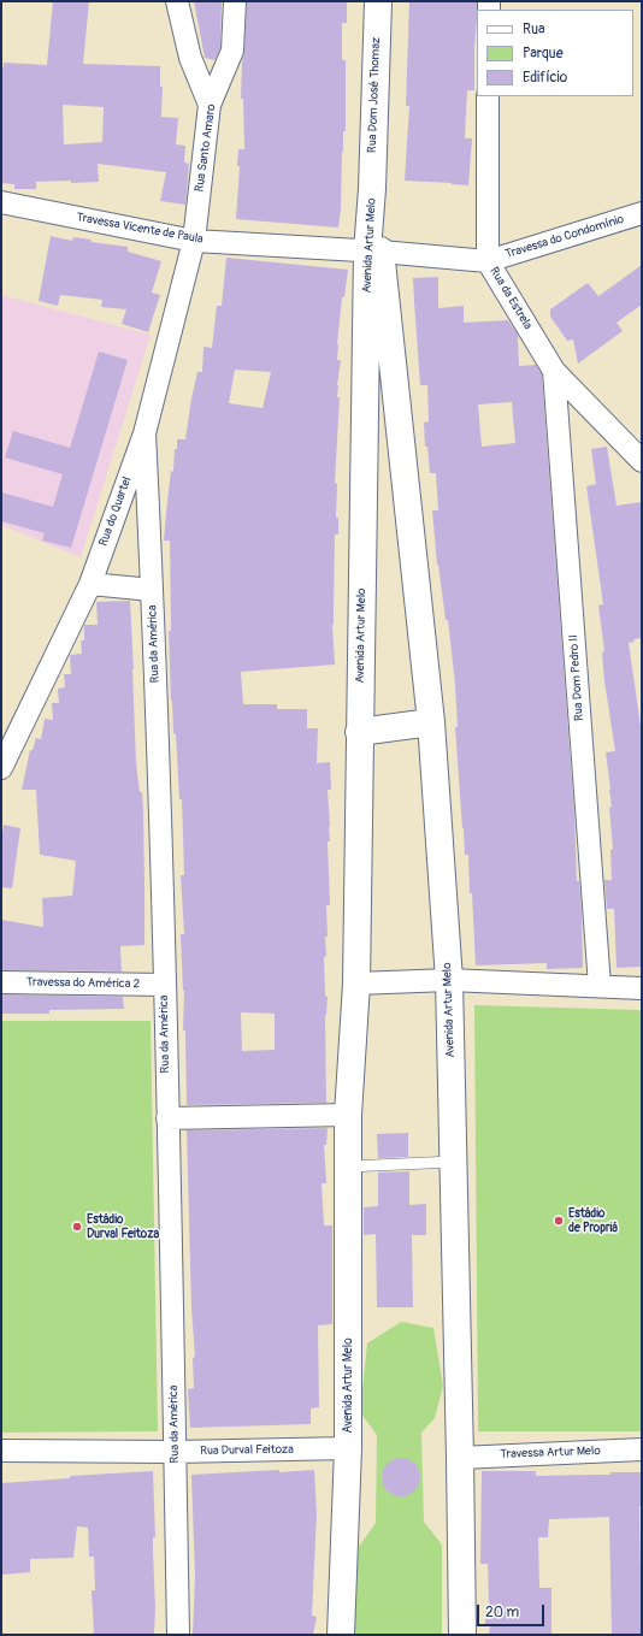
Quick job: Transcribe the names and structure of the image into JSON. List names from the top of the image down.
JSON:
{
  "streets": {
    "main road": ["Rua Dom José Thomaz", "Avenida Artur Melo"],
    "street": [
      "Rua Santo Amaro",
      "Travessa Vicente de Paula",
      "Travessa do Condomínio",
      "Rua da Estrela",
      "Rua do Quartel",
      "Rua da América",
      "Rua Dom Pedro II",
      "Travessa do América 2",
      "Rua Durval Feitoza",
      "Travessa Artur Melo"
    ]
  },
  "crossings": [
    ["Rua Dom José Thomaz", "Avenida Artur Melo"],
    ["Rua Santo Amaro", "Travessa Vicente de Paula"],
    ["Rua Santo Amaro", "Rua do Quartel"],
    ["Travessa Vicente de Paula", "Travessa do Condomínio"],
    ["Travessa Vicente de Paula", "Avenida Artur Melo"],
    ["Travessa Vicente de Paula", "Rua da Estrela"],
    ["Travessa Vicente de Paula", "Rua do Quartel"],
    ["Travessa do Condomínio", "Rua da Estrela"],
    ["Avenida Artur Melo", "Rua Durval Feitoza"],
    ["Avenida Artur Melo", "Travessa Artur Melo"],
    ["Rua da Estrela", "Rua Dom Pedro II"],
    ["Rua do Quartel", "Rua da América"],
    ["Rua da América", "Travessa do América 2"],
    ["Rua da América", "Rua Durval Feitoza"]
  ],
  "places": ["Estádio de Propriá", "Estádio Durval Feitoza"],
  "legend": ["Rua", "Parque", "Edifício"],
  "scale_bar": "20 m"
}
